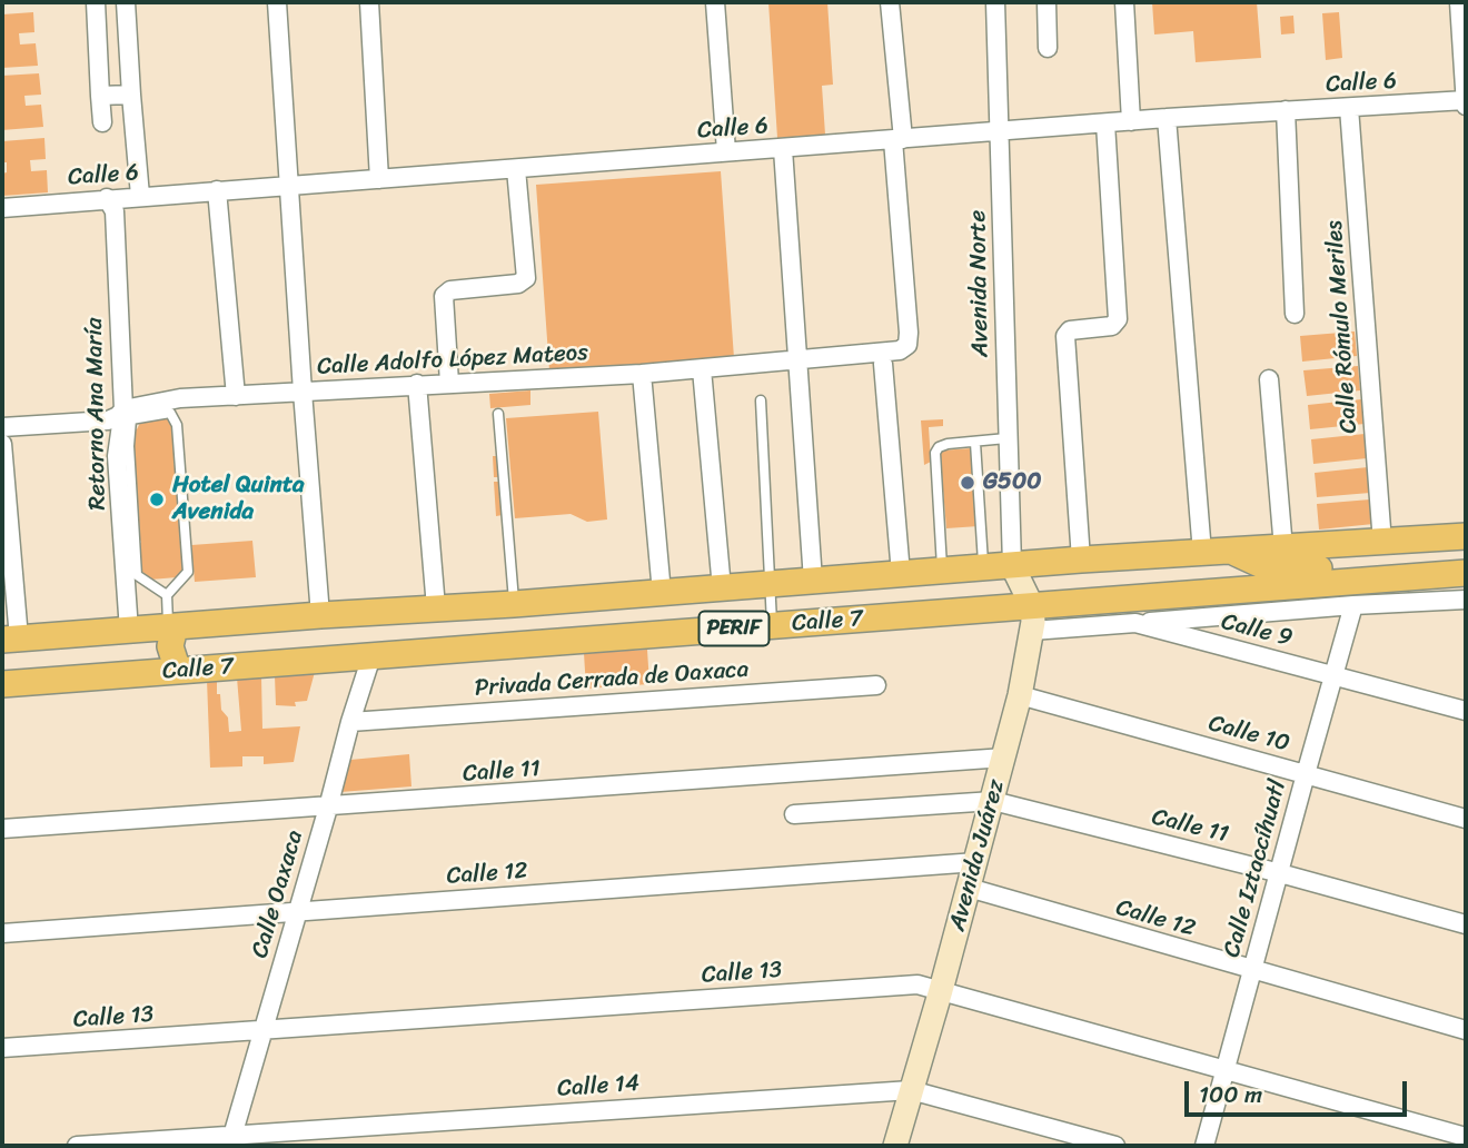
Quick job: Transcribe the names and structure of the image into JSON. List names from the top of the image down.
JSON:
{
  "streets": {
    "main road": ["Calle 7", "PERIF"],
    "street": [
      "Calle 6",
      "Avenida Norte",
      "Calle Rómulo Meriles",
      "Calle Adolfo López Mateos",
      "Retorno Ana María",
      "Calle 9",
      "Privada Cerrada de Oaxaca",
      "Calle 10",
      "Calle 11",
      "Avenida Juárez",
      "Calle Iztaccíhuatl",
      "Calle 12",
      "Calle Oaxaca",
      "Calle 13",
      "Calle 14"
    ]
  },
  "crossings": [
    ["Calle 6", "Avenida Norte"],
    ["Calle 6", "Calle Rómulo Meriles"],
    ["Calle 6", "Calle Adolfo López Mateos"],
    ["Calle 6", "Retorno Ana María"],
    ["Avenida Norte", "Calle 7"],
    ["Calle Adolfo López Mateos", "Retorno Ana María"],
    ["Retorno Ana María", "Calle 7"],
    ["Calle 7", "Calle 9"],
    ["Calle 7", "Avenida Juárez"],
    ["Calle 7", "Calle Oaxaca"],
    ["Calle 9", "Avenida Juárez"],
    ["Calle 9", "Calle Iztaccíhuatl"],
    ["Privada Cerrada de Oaxaca", "Calle Oaxaca"],
    ["Calle 10", "Avenida Juárez"],
    ["Calle 10", "Calle Iztaccíhuatl"],
    ["Calle 11", "Avenida Juárez"],
    ["Calle 11", "Calle Iztaccíhuatl"],
    ["Calle 11", "Calle Oaxaca"],
    ["Avenida Juárez", "Calle 12"],
    ["Avenida Juárez", "Calle 13"],
    ["Avenida Juárez", "Calle 14"],
    ["Calle Iztaccíhuatl", "Calle 12"],
    ["Calle Iztaccíhuatl", "Calle 13"],
    ["Calle 12", "Calle Oaxaca"],
    ["Calle Oaxaca", "Calle 13"],
    ["Calle Oaxaca", "Calle 14"]
  ],
  "places": ["G500", "Hotel Quinta Avenida"],
  "scale_bar": "100 m"
}
